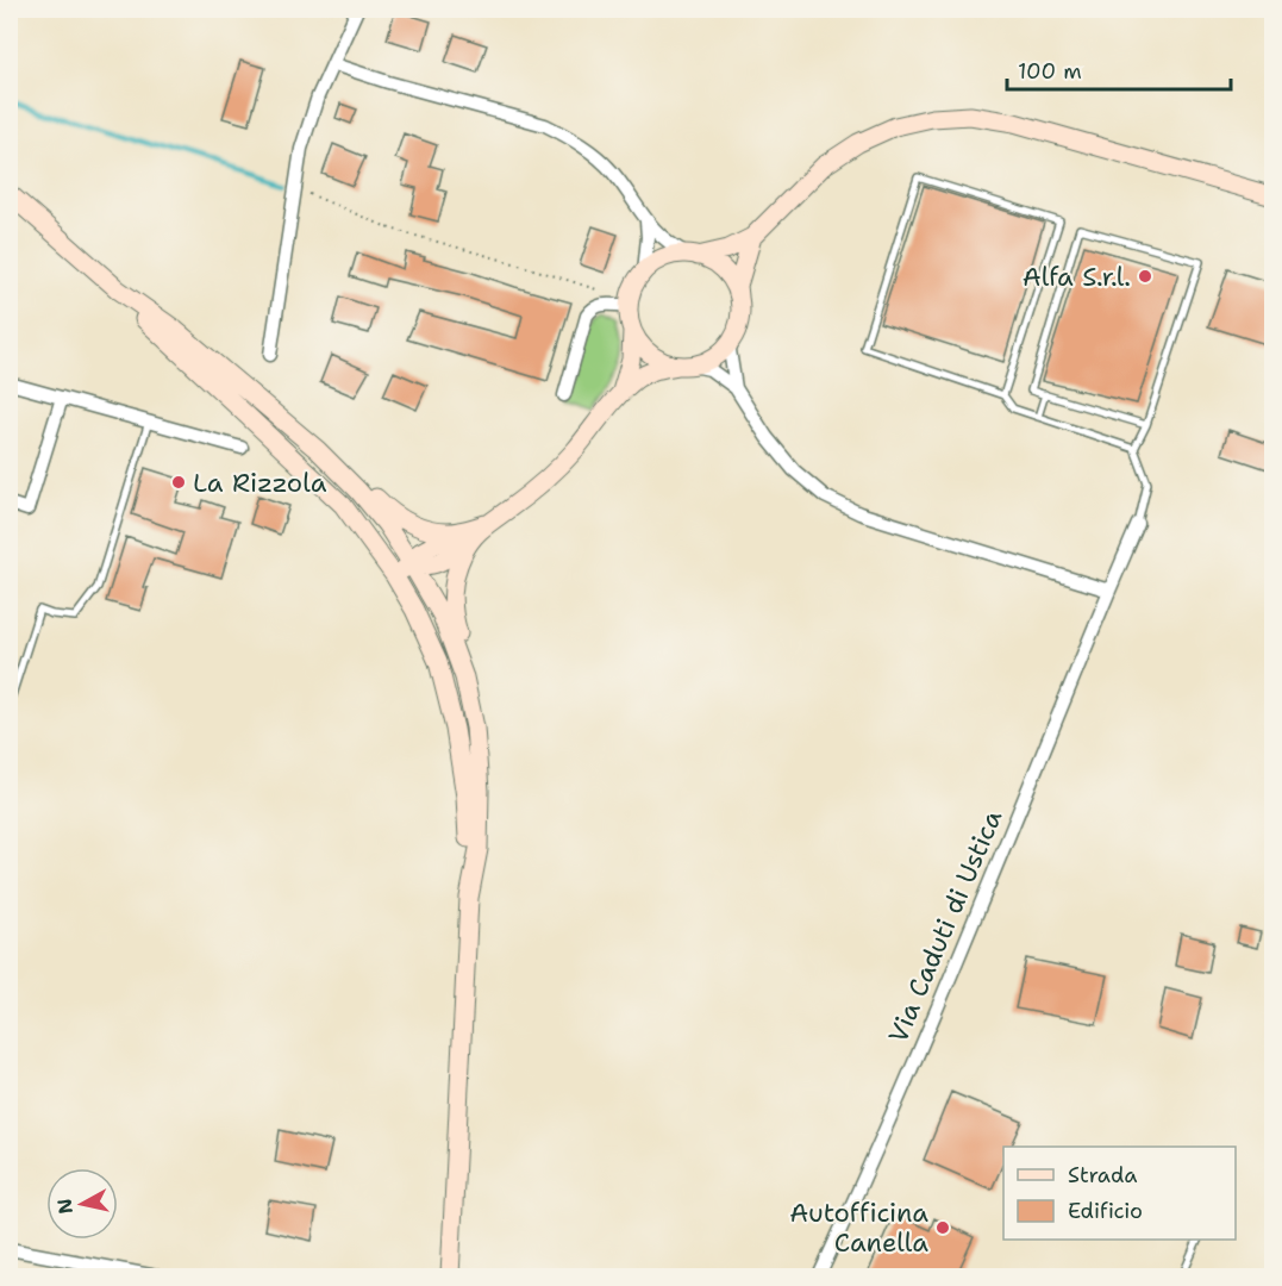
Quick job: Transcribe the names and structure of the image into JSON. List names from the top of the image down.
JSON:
{
  "streets": {
    "street": ["Via Caduti di Ustica"]
  },
  "places": ["Alfa S.r.l.", "La Rizzola", "Autofficina Canella"],
  "legend": ["Strada", "Edificio"],
  "scale_bar": "100 m",
  "north": "left"
}
